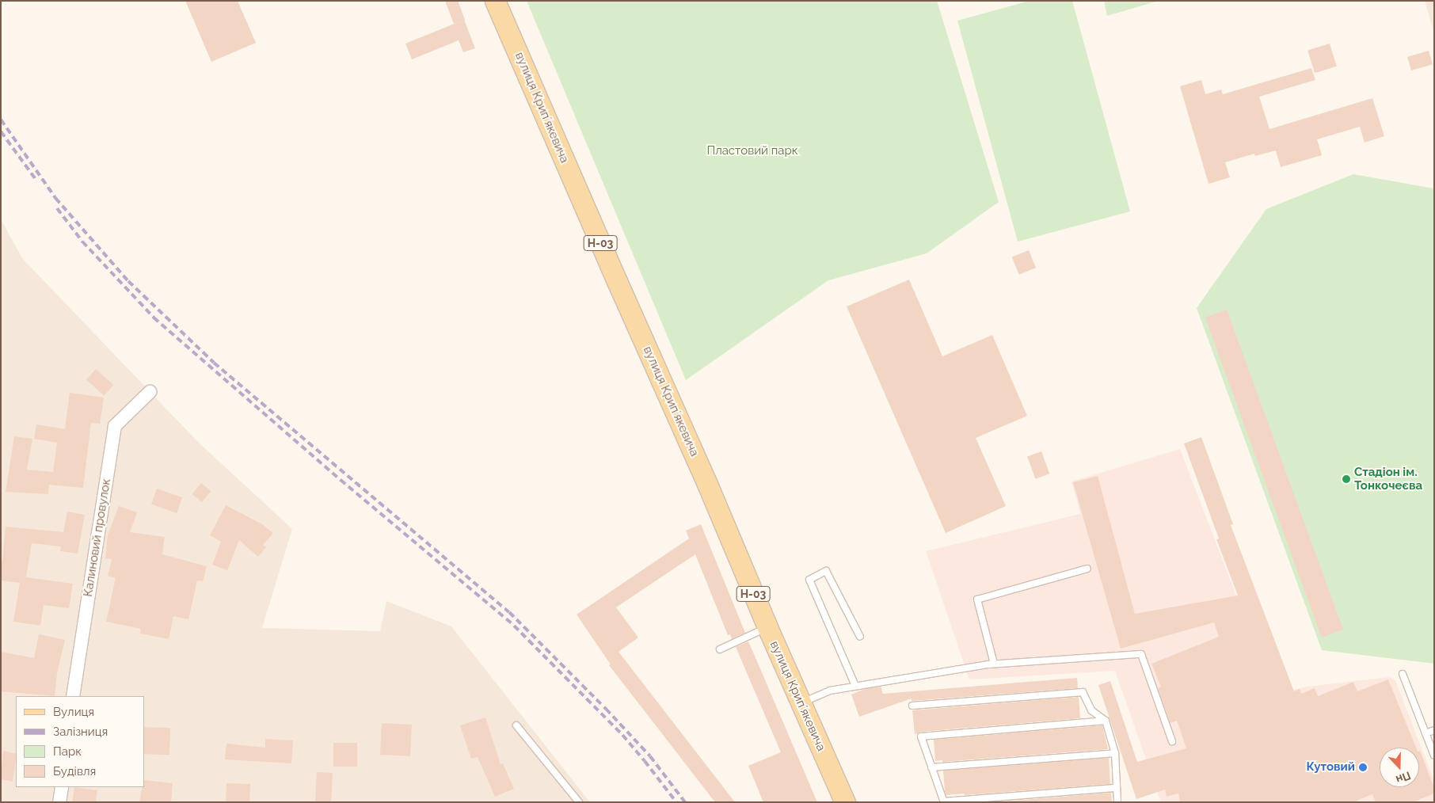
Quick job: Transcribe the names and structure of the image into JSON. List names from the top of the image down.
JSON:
{
  "streets": {
    "main road": ["вулиця Крипʼякевича", "Н-03"],
    "street": ["Калиновий провулок"]
  },
  "parks": ["Пластовий парк"],
  "places": ["Стадіон ім. Тонкочеєва", "Кутовий"],
  "legend": [
    "Вулиця",
    "Залізниця",
    "Парк",
    "Будівля"
  ],
  "north": "bottom"
}
